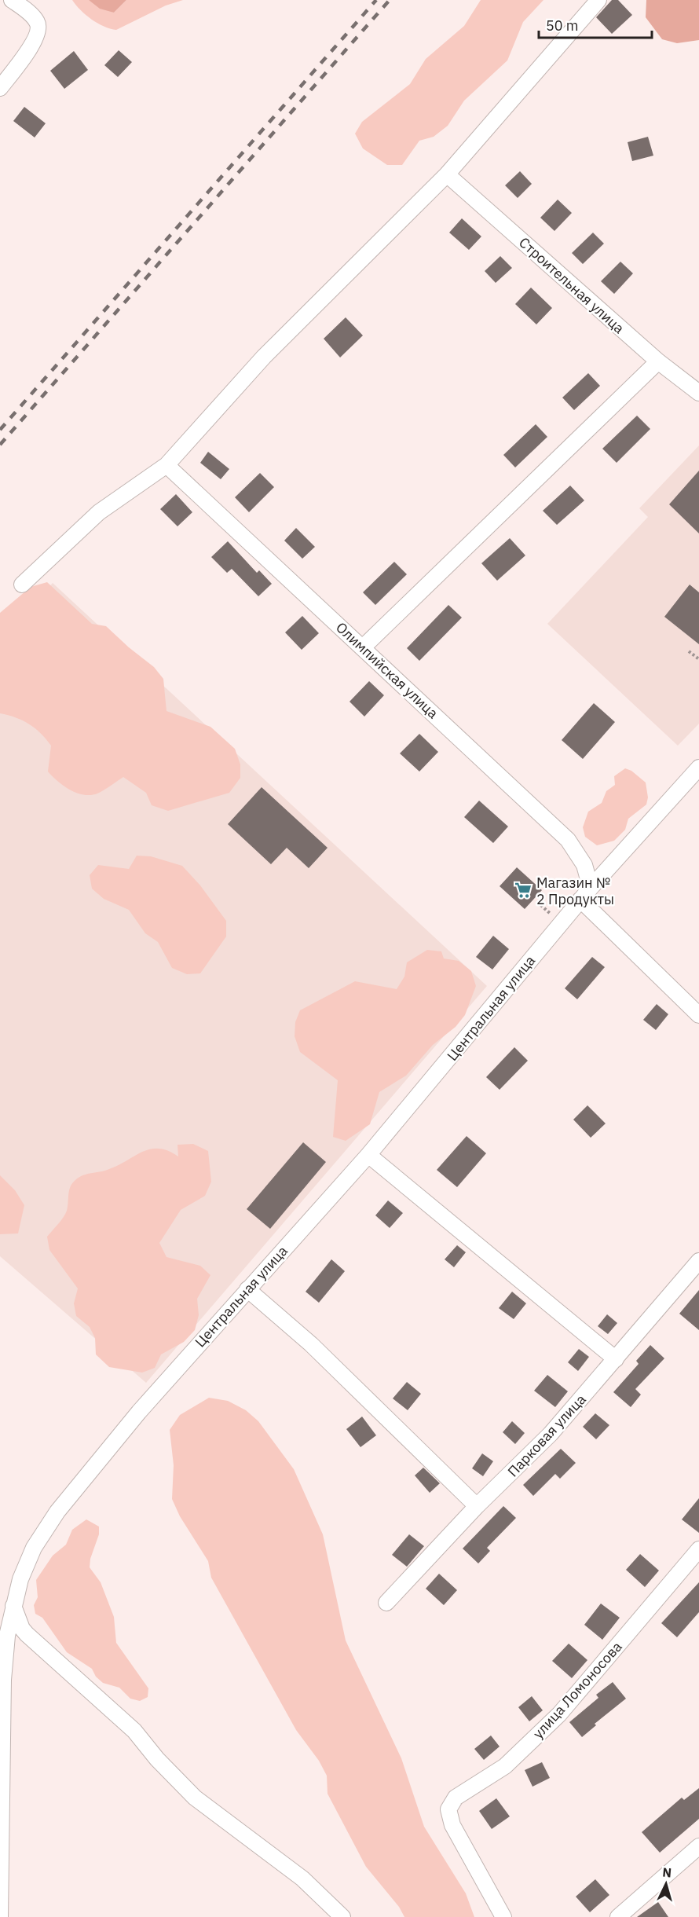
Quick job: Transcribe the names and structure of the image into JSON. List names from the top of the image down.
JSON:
{
  "streets": {
    "street": [
      "Строительная улица",
      "Олимпийская улица",
      "Центральная улица",
      "Парковая улица",
      "улица Ломоносова"
    ]
  },
  "crossings": [
    ["Олимпийская улица", "Центральная улица"]
  ],
  "places": {
    "supermarket": ["Магазин № 2 Продукты"]
  },
  "scale_bar": "50 m",
  "north": "top"
}
